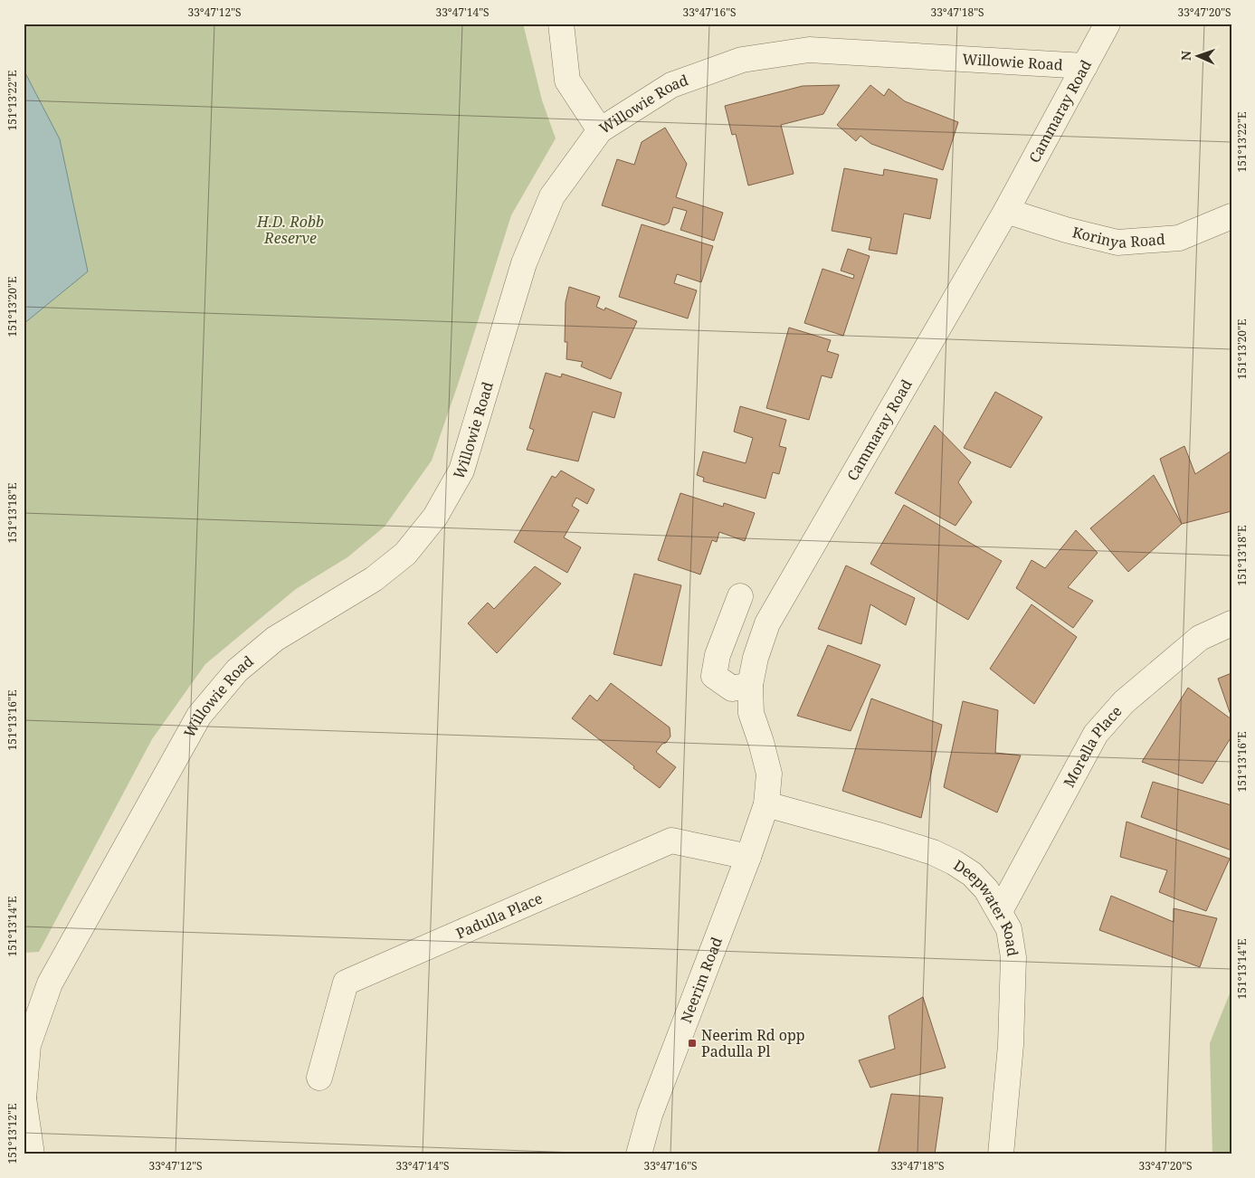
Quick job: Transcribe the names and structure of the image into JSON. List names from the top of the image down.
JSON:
{
  "streets": {
    "street": [
      "Willowie Road",
      "Cammaray Road",
      "Korinya Road",
      "Morella Place",
      "Deepwater Road",
      "Padulla Place",
      "Neerim Road"
    ]
  },
  "crossings": [
    ["Willowie Road", "Cammaray Road"],
    ["Cammaray Road", "Korinya Road"],
    ["Cammaray Road", "Deepwater Road"],
    ["Cammaray Road", "Padulla Place"],
    ["Cammaray Road", "Neerim Road"],
    ["Morella Place", "Deepwater Road"],
    ["Padulla Place", "Neerim Road"]
  ],
  "parks": ["H.D. Robb Reserve"],
  "places": {
    "transit": ["Neerim Rd opp Padulla Pl"]
  },
  "north": "left",
  "coordinates": [
    "33°47'12\"S",
    "33°47'14\"S",
    "33°47'16\"S",
    "33°47'18\"S",
    "33°47'20\"S",
    "151°13'22\"E",
    "151°13'20\"E",
    "151°13'18\"E",
    "151°13'16\"E",
    "151°13'14\"E",
    "151°13'12\"E"
  ]
}
